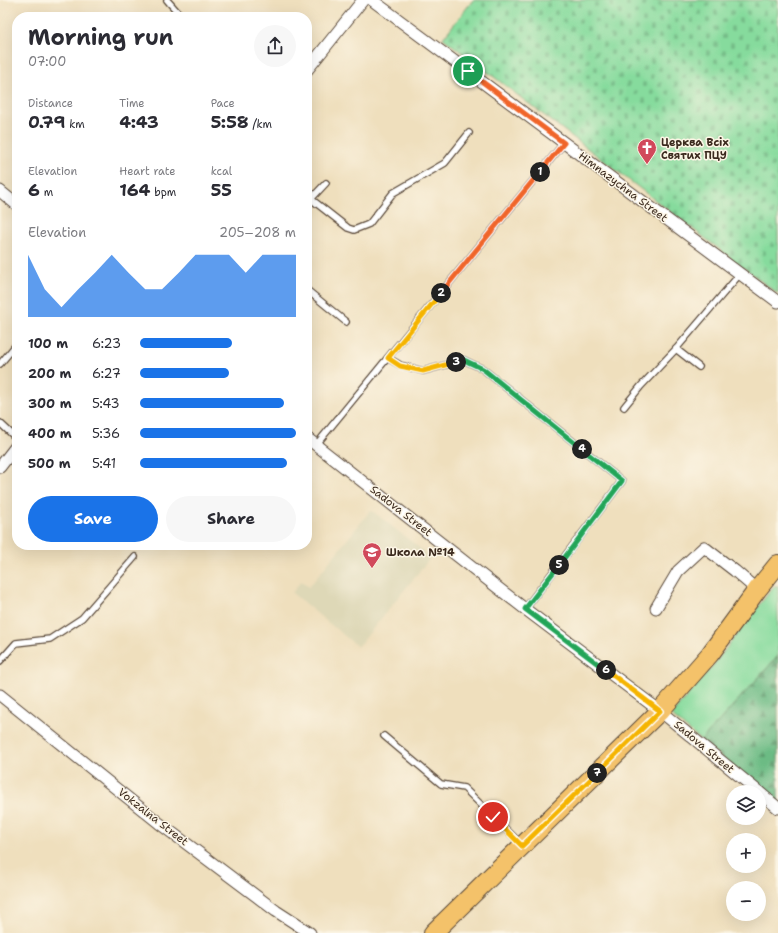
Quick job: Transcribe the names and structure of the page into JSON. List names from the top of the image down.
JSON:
{
  "streets": {
    "street": ["Himnazychna Street", "Sadova Street", "Vokzalna Street"]
  },
  "places": {
    "church": ["Церква Всіх Святих ПЦУ"],
    "school or university": ["Школа №14"]
  },
  "page": {
    "heading": ["Morning run", "07:00"],
    "stats": [
      ["Distance", "0.79 km"],
      ["Time", "4:43"],
      ["Pace", "5:58 /km"],
      ["Elevation", "6 m"],
      ["Heart rate", "164 bpm"],
      ["kcal", "55"]
    ],
    "pins": [
      "1",
      "2",
      "3",
      "4",
      "5",
      "6",
      "7"
    ],
    "chart": ["Elevation", "205–208 m"],
    "list": [
      {
        "name": "100 m",
        "note": "6:23"
      },
      {
        "name": "200 m",
        "note": "6:27"
      },
      {
        "name": "300 m",
        "note": "5:43"
      },
      {
        "name": "400 m",
        "note": "5:36"
      },
      {
        "name": "500 m",
        "note": "5:41"
      }
    ],
    "buttons": ["Save", "Share"],
    "map_buttons": ["+", "−"]
  }
}
